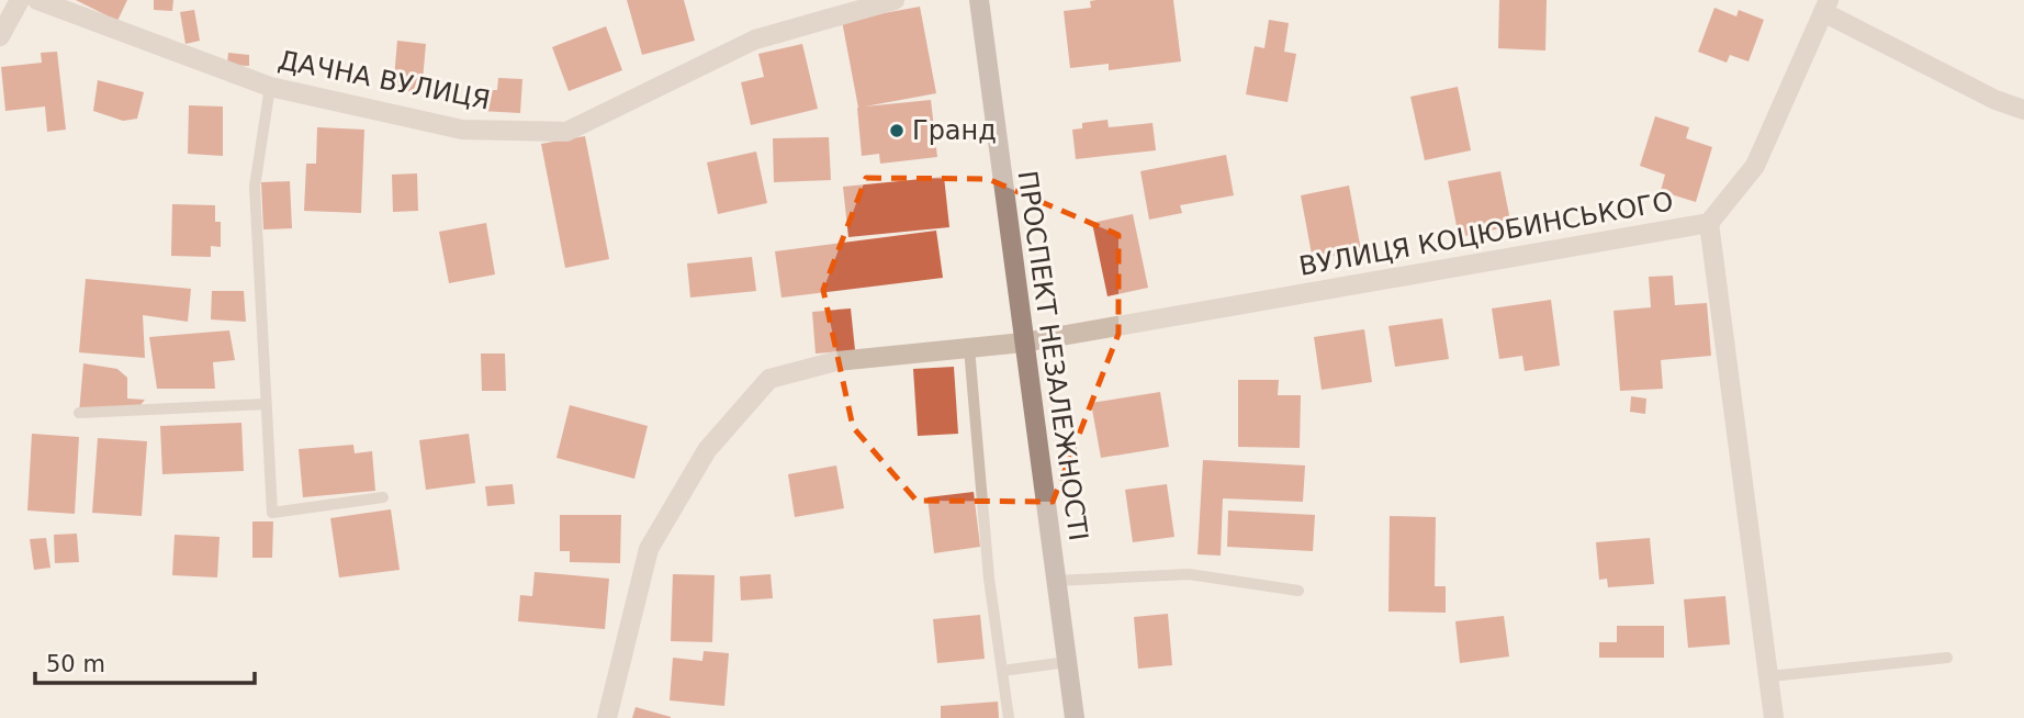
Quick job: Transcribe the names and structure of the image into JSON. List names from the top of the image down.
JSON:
{
  "streets": {
    "main road": ["ПРОСПЕКТ НЕЗАЛЕЖНОСТІ"],
    "street": ["ДАЧНА ВУЛИЦЯ", "ВУЛИЦЯ КОЦЮБИНСЬКОГО"]
  },
  "crossings": [
    ["ВУЛИЦЯ КОЦЮБИНСЬКОГО", "ПРОСПЕКТ НЕЗАЛЕЖНОСТІ"]
  ],
  "places": ["Гранд"],
  "scale_bar": "50 m"
}
